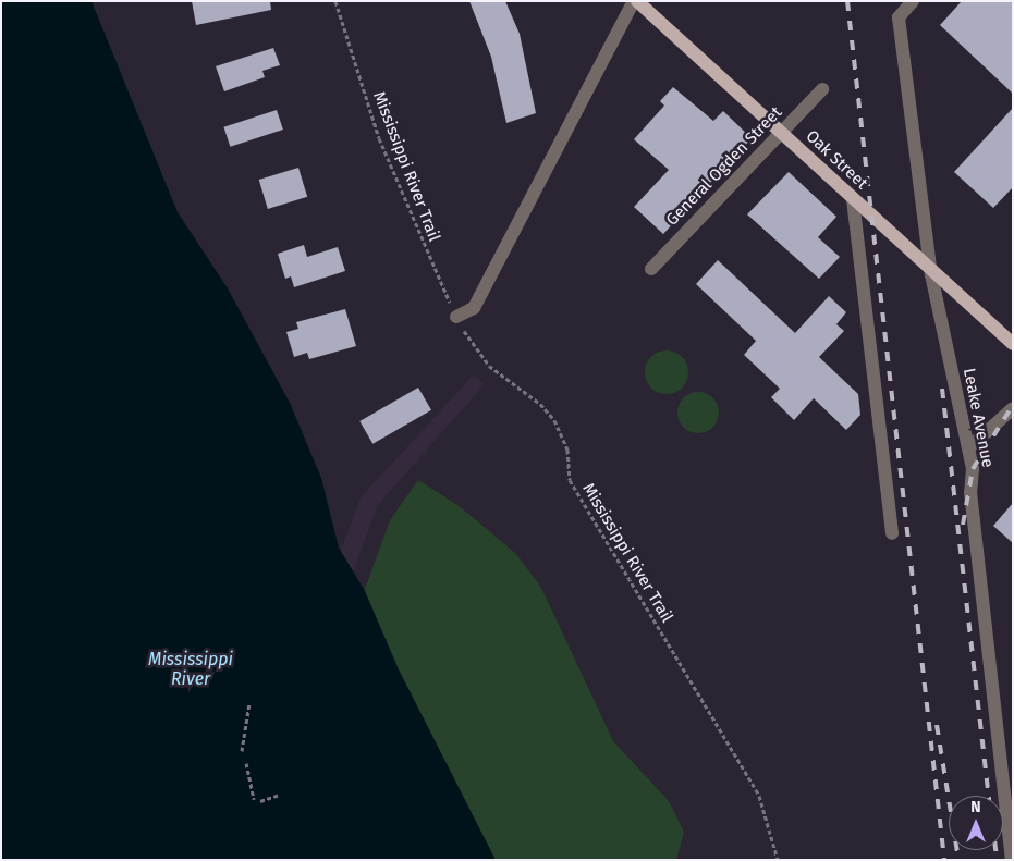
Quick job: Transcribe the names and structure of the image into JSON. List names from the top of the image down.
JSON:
{
  "streets": {
    "main road": ["Oak Street"],
    "street": ["General Ogden Street", "Leake Avenue"],
    "path": ["Mississippi River Trail"]
  },
  "crossings": [
    ["Oak Street", "General Ogden Street"],
    ["Oak Street", "Leake Avenue"]
  ],
  "water": ["Mississippi River"],
  "north": "top"
}
